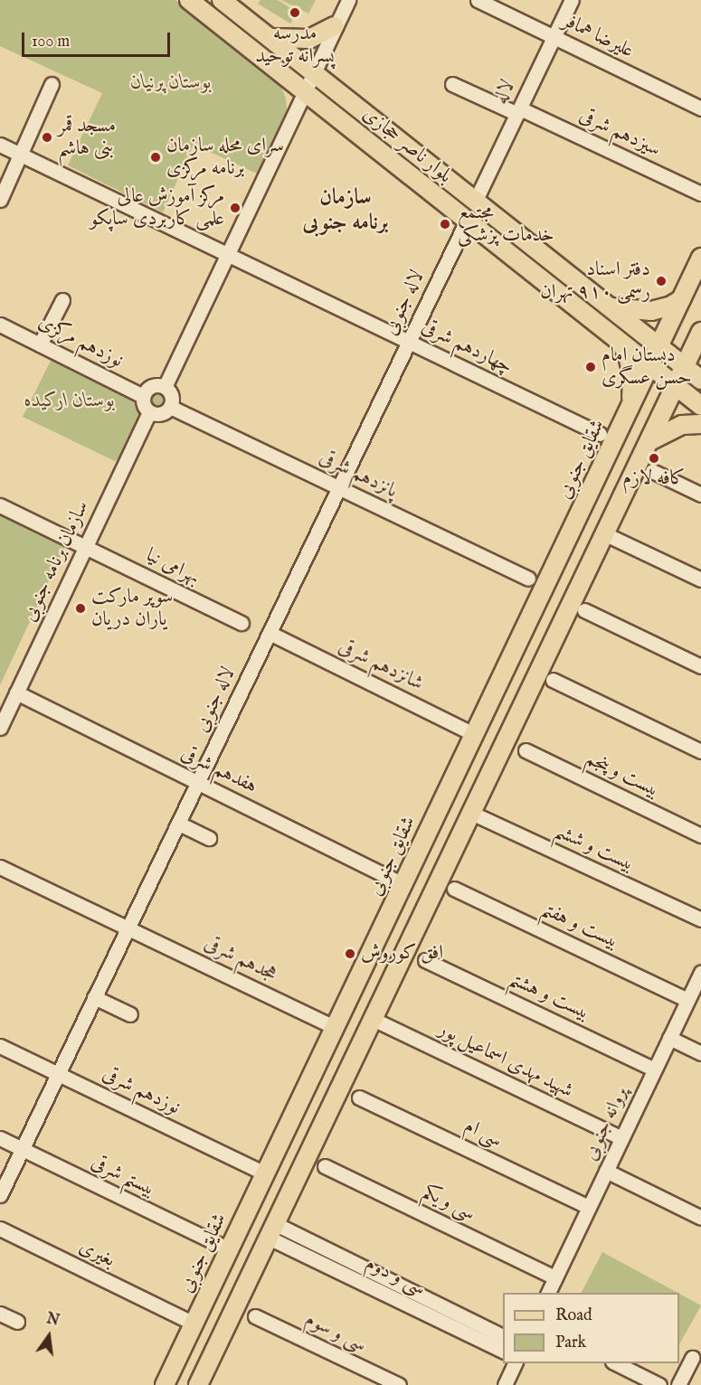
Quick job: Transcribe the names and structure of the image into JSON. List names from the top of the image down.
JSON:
{
  "streets": {
    "main road": ["بلوار ناصر حجازی", "شقایق جنوبی"],
    "street": [
      "علیرضا همافر",
      "لاله",
      "سیزدهم شرقی",
      "لاله جنوبی",
      "نوزدهم مرکزی",
      "چهاردهم شرقی",
      "پانزدهم شرقی",
      "سازمان برنامه جنوبی",
      "بهرامی نیا",
      "شانزدهم شرقی",
      "هفدهم شرقی",
      "بیست و پنجم",
      "بیست و ششم",
      "بیست و هفتم",
      "هجدهم شرقی",
      "بیست و هشتم",
      "شهید مهدی اسماعیل پور",
      "نوزدهم شرقی",
      "پروانه جنوبی",
      "سی ام",
      "بیستم شرقی",
      "سی و یکم",
      "بغیری",
      "سی و دوم",
      "سی و سوم"
    ]
  },
  "crossings": [
    ["علیرضا همافر", "لاله"],
    ["لاله", "سیزدهم شرقی"],
    ["لاله", "بلوار ناصر حجازی"],
    ["بلوار ناصر حجازی", "لاله جنوبی"],
    ["بلوار ناصر حجازی", "شقایق جنوبی"],
    ["لاله جنوبی", "چهاردهم شرقی"],
    ["لاله جنوبی", "پانزدهم شرقی"],
    ["لاله جنوبی", "شانزدهم شرقی"],
    ["لاله جنوبی", "هفدهم شرقی"],
    ["لاله جنوبی", "هجدهم شرقی"],
    ["لاله جنوبی", "نوزدهم شرقی"],
    ["لاله جنوبی", "بیستم شرقی"],
    ["نوزدهم مرکزی", "پانزدهم شرقی"],
    ["نوزدهم مرکزی", "سازمان برنامه جنوبی"],
    ["شقایق جنوبی", "شانزدهم شرقی"],
    ["شقایق جنوبی", "هفدهم شرقی"],
    ["شقایق جنوبی", "هجدهم شرقی"],
    ["شقایق جنوبی", "نوزدهم شرقی"],
    ["شقایق جنوبی", "بیستم شرقی"],
    ["شقایق جنوبی", "بغیری"],
    ["پانزدهم شرقی", "سازمان برنامه جنوبی"],
    ["سازمان برنامه جنوبی", "بهرامی نیا"],
    ["سازمان برنامه جنوبی", "هفدهم شرقی"],
    ["بیست و هفتم", "پروانه جنوبی"],
    ["بیست و هشتم", "پروانه جنوبی"],
    ["شهید مهدی اسماعیل پور", "پروانه جنوبی"],
    ["پروانه جنوبی", "سی ام"],
    ["پروانه جنوبی", "سی و یکم"]
  ],
  "districts": ["سازمان برنامه جنوبی"],
  "parks": ["بوستان پرنیان", "بوستان ارکیده"],
  "places": [
    "مدرسه پسرانه توحید",
    "مسجد قمر بنی هاشم",
    "سرای محله سازمان برنامه مرکزی",
    "مرکز آموزش عالی علمی کاربردی ساپکو",
    "مجتمع خدمات پزشکی",
    "دفتر اسناد رسمی ۹۱۰ تهران",
    "دبستان امام حسن عسگری",
    "کافه لازم",
    "سوپر مارکت یاران دریان",
    "افق کوروش"
  ],
  "legend": ["Road", "Park"],
  "scale_bar": "100 m",
  "north": "top"
}
